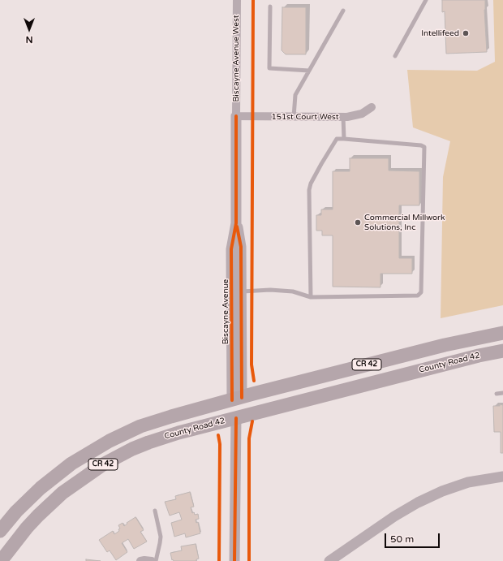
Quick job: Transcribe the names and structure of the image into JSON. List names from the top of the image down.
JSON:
{
  "streets": {
    "highway": ["County Road 42", "CR 42"],
    "street": ["Biscayne Avenue West", "151st Court West", "Biscayne Avenue"]
  },
  "crossings": [
    ["Biscayne Avenue West", "151st Court West"],
    ["Biscayne Avenue West", "Biscayne Avenue"],
    ["151st Court West", "Biscayne Avenue"],
    ["Biscayne Avenue", "CR 42"]
  ],
  "places": ["Intellifeed", "Commercial Millwork Solutions, Inc"],
  "scale_bar": "50 m",
  "north": "bottom"
}
